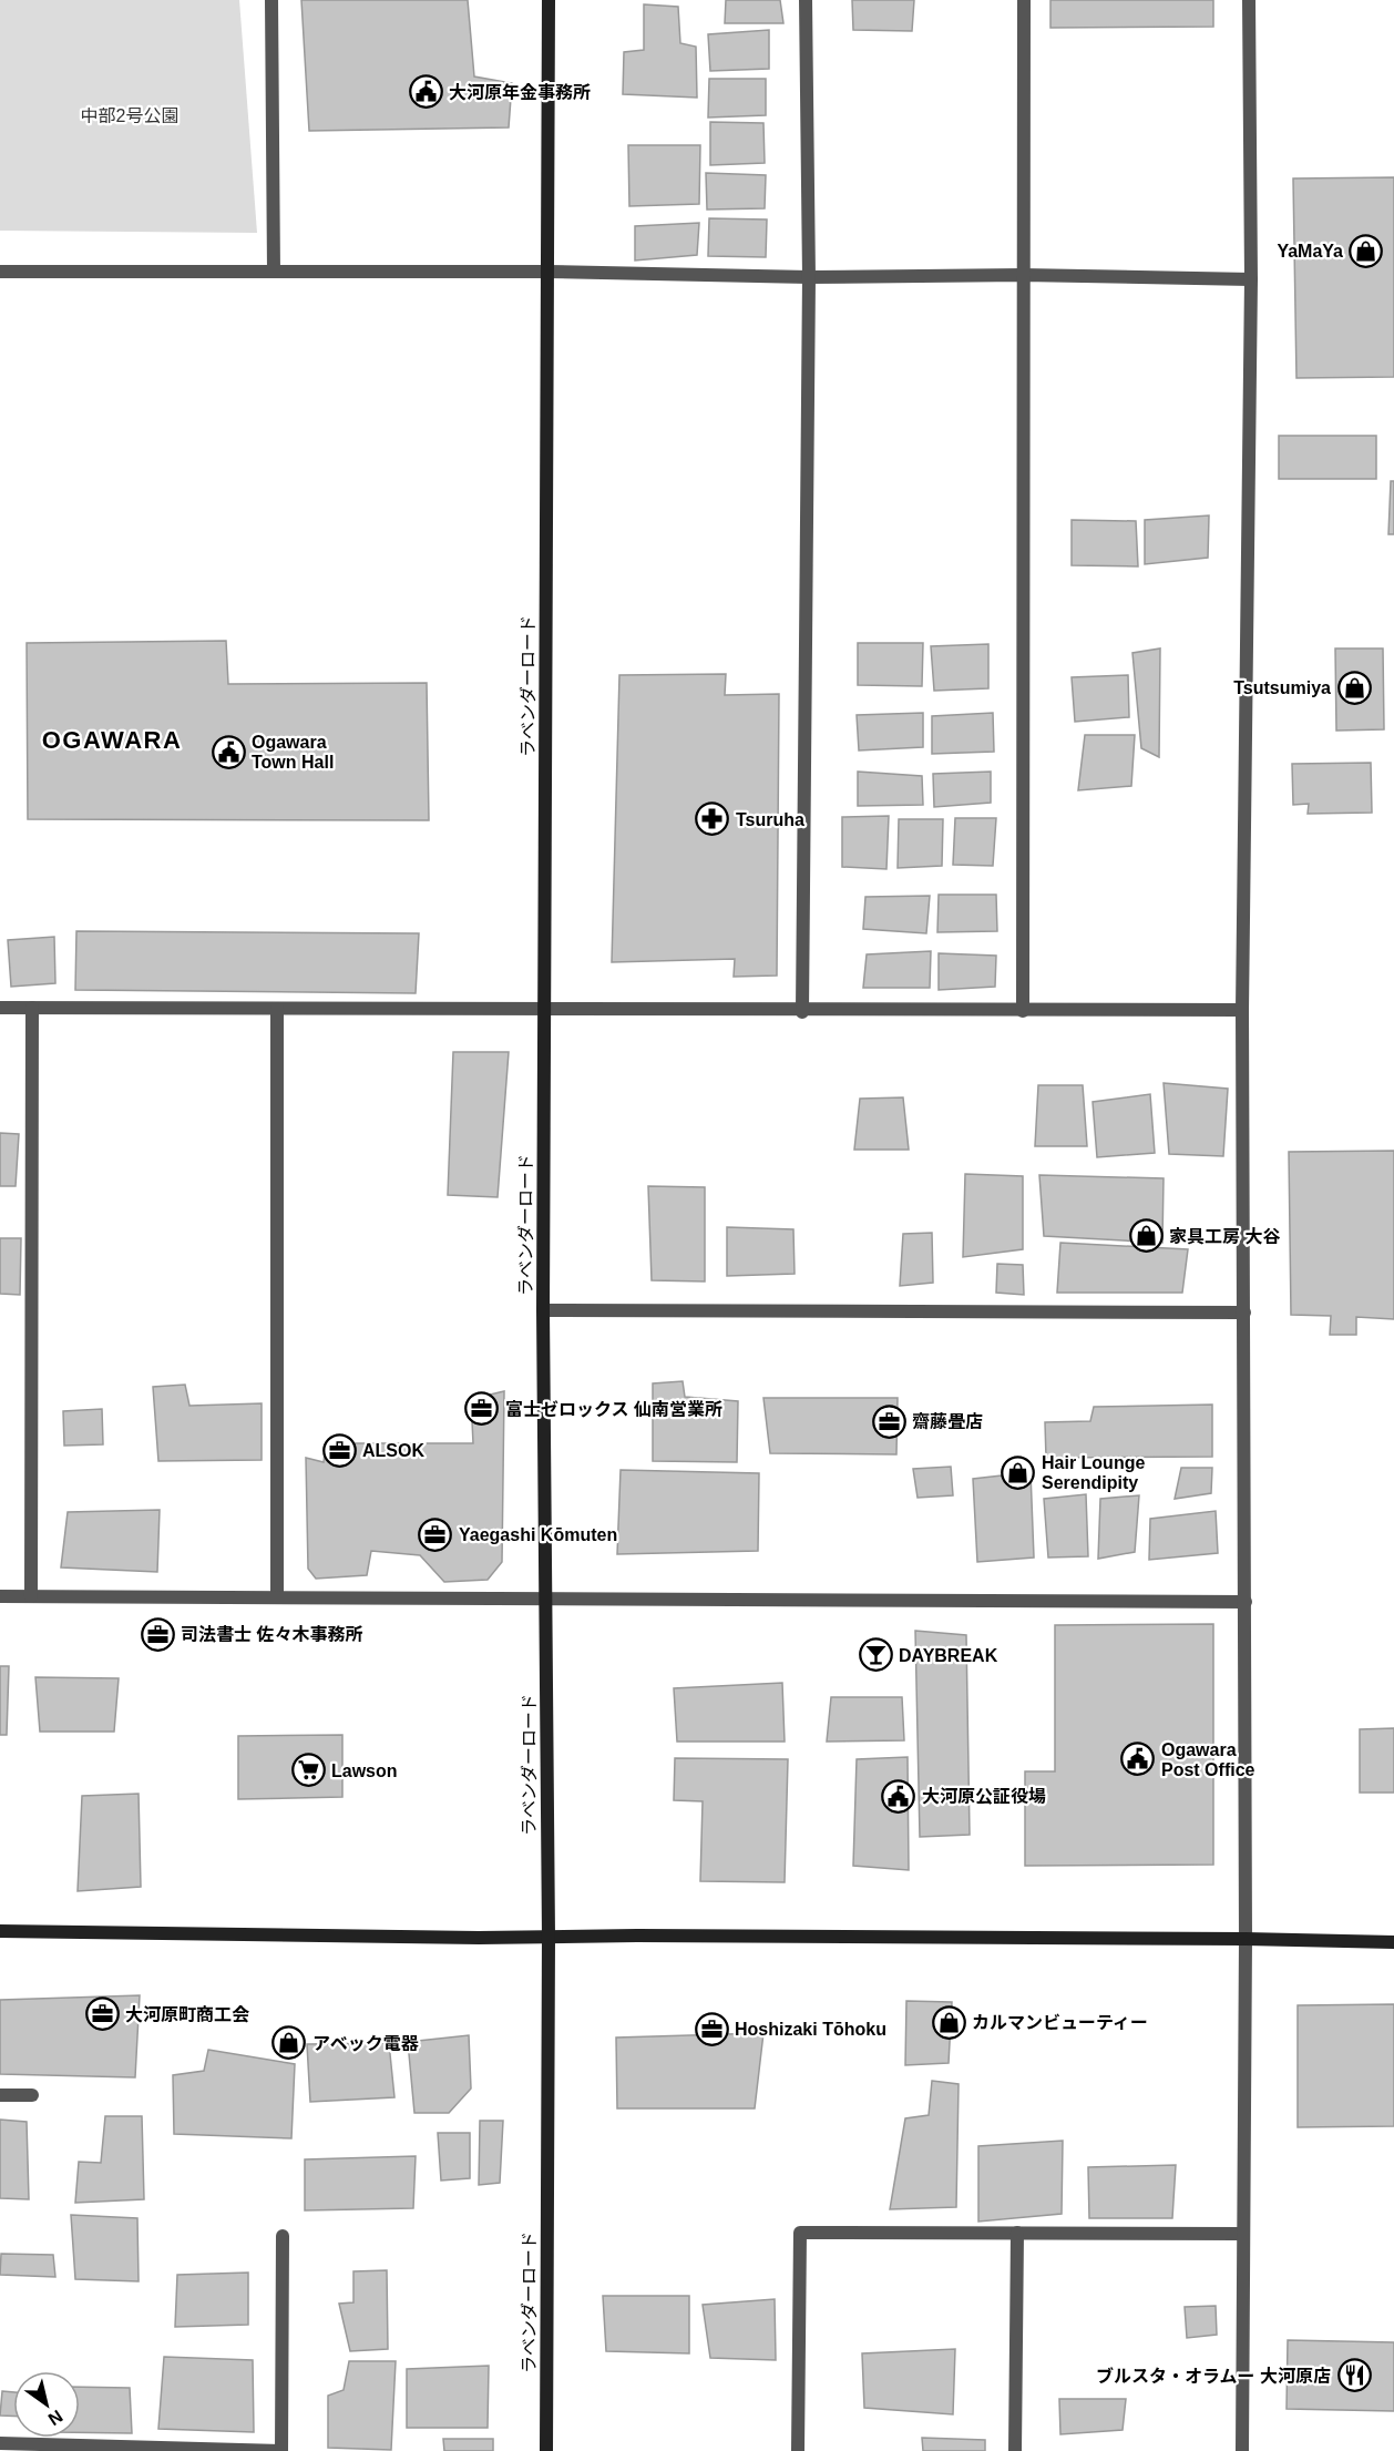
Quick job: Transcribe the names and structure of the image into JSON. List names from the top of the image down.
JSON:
{
  "streets": {
    "street": ["ラベンダーロード"]
  },
  "districts": ["OGAWARA"],
  "parks": ["中部2号公園"],
  "places": {
    "public building": [
      "大河原年金事務所",
      "Ogawara Town Hall",
      "Ogawara Post Office",
      "大河原公証役場"
    ],
    "shop": [
      "YaMaYa",
      "Tsutsumiya",
      "家具工房 大谷",
      "Hair Lounge Serendipity",
      "カルマンビューティー",
      "アベック電器"
    ],
    "pharmacy": ["Tsuruha"],
    "office": [
      "富士ゼロックス 仙南営業所",
      "齋藤畳店",
      "ALSOK",
      "Yaegashi Kōmuten",
      "司法書士 佐々木事務所",
      "大河原町商工会",
      "Hoshizaki Tōhoku"
    ],
    "bar": ["DAYBREAK"],
    "supermarket": ["Lawson"],
    "restaurant": ["ブルスタ・オラムー 大河原店"]
  },
  "north": "bottom right"
}
